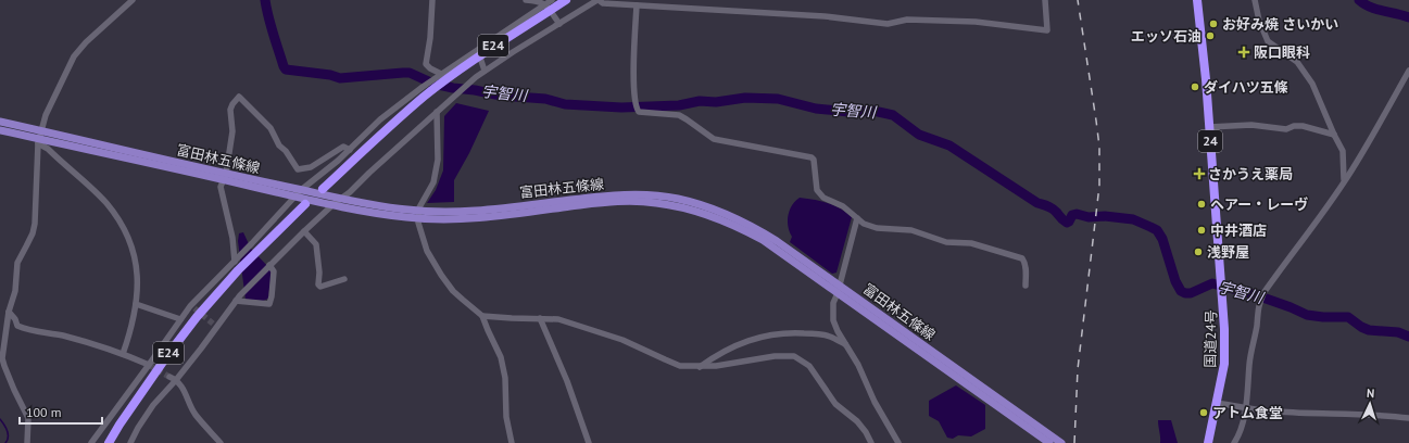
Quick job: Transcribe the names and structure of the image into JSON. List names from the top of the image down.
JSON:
{
  "streets": {
    "highway": ["E24", "24", "国道24号"],
    "main road": ["富田林五條線"]
  },
  "water": ["宇智川"],
  "places": {
    "other": [
      "お好み焼 さいかい",
      "エッソ石油",
      "ダイハツ五條",
      "ヘアー・レーヴ",
      "中井酒店",
      "浅野屋",
      "アトム食堂"
    ],
    "health": ["阪口眼科", "さかうえ薬局"]
  },
  "scale_bar": "100 m",
  "north": "top"
}
